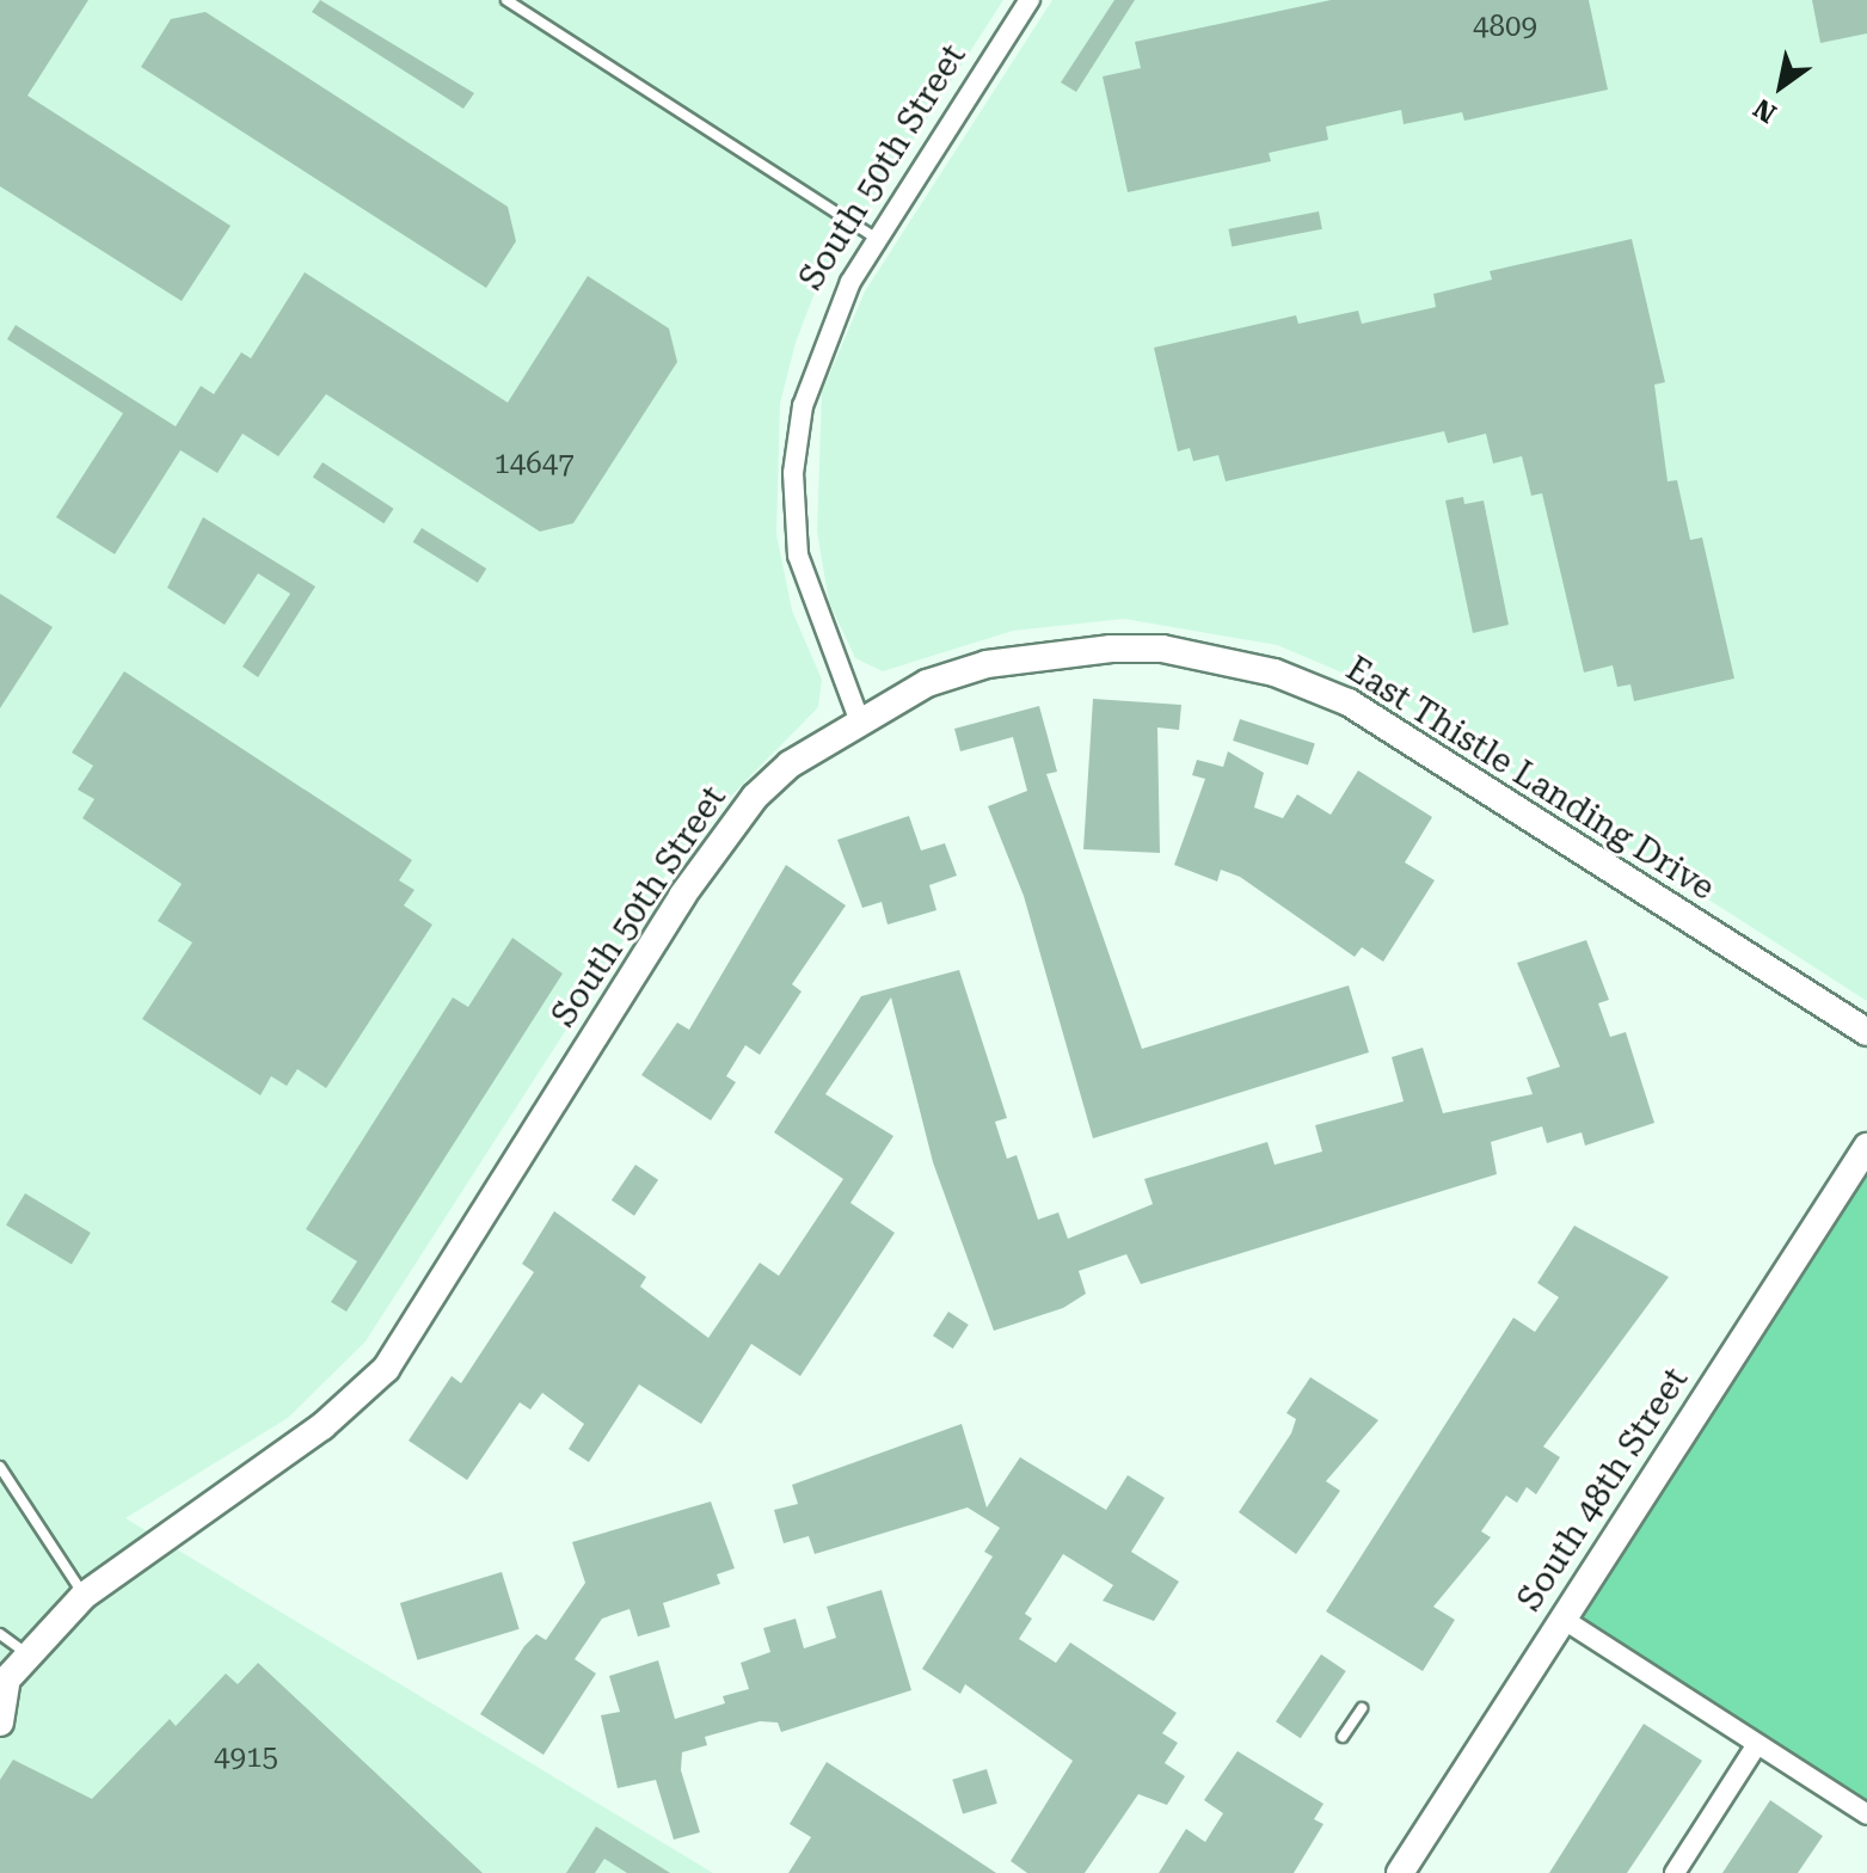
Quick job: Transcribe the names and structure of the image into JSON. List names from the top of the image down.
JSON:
{
  "streets": {
    "street": ["South 50th Street", "East Thistle Landing Drive", "South 48th Street"]
  },
  "crossings": [
    ["South 50th Street", "East Thistle Landing Drive"]
  ],
  "house_numbers": ["4809", "14647", "4915"],
  "north": "bottom left"
}
